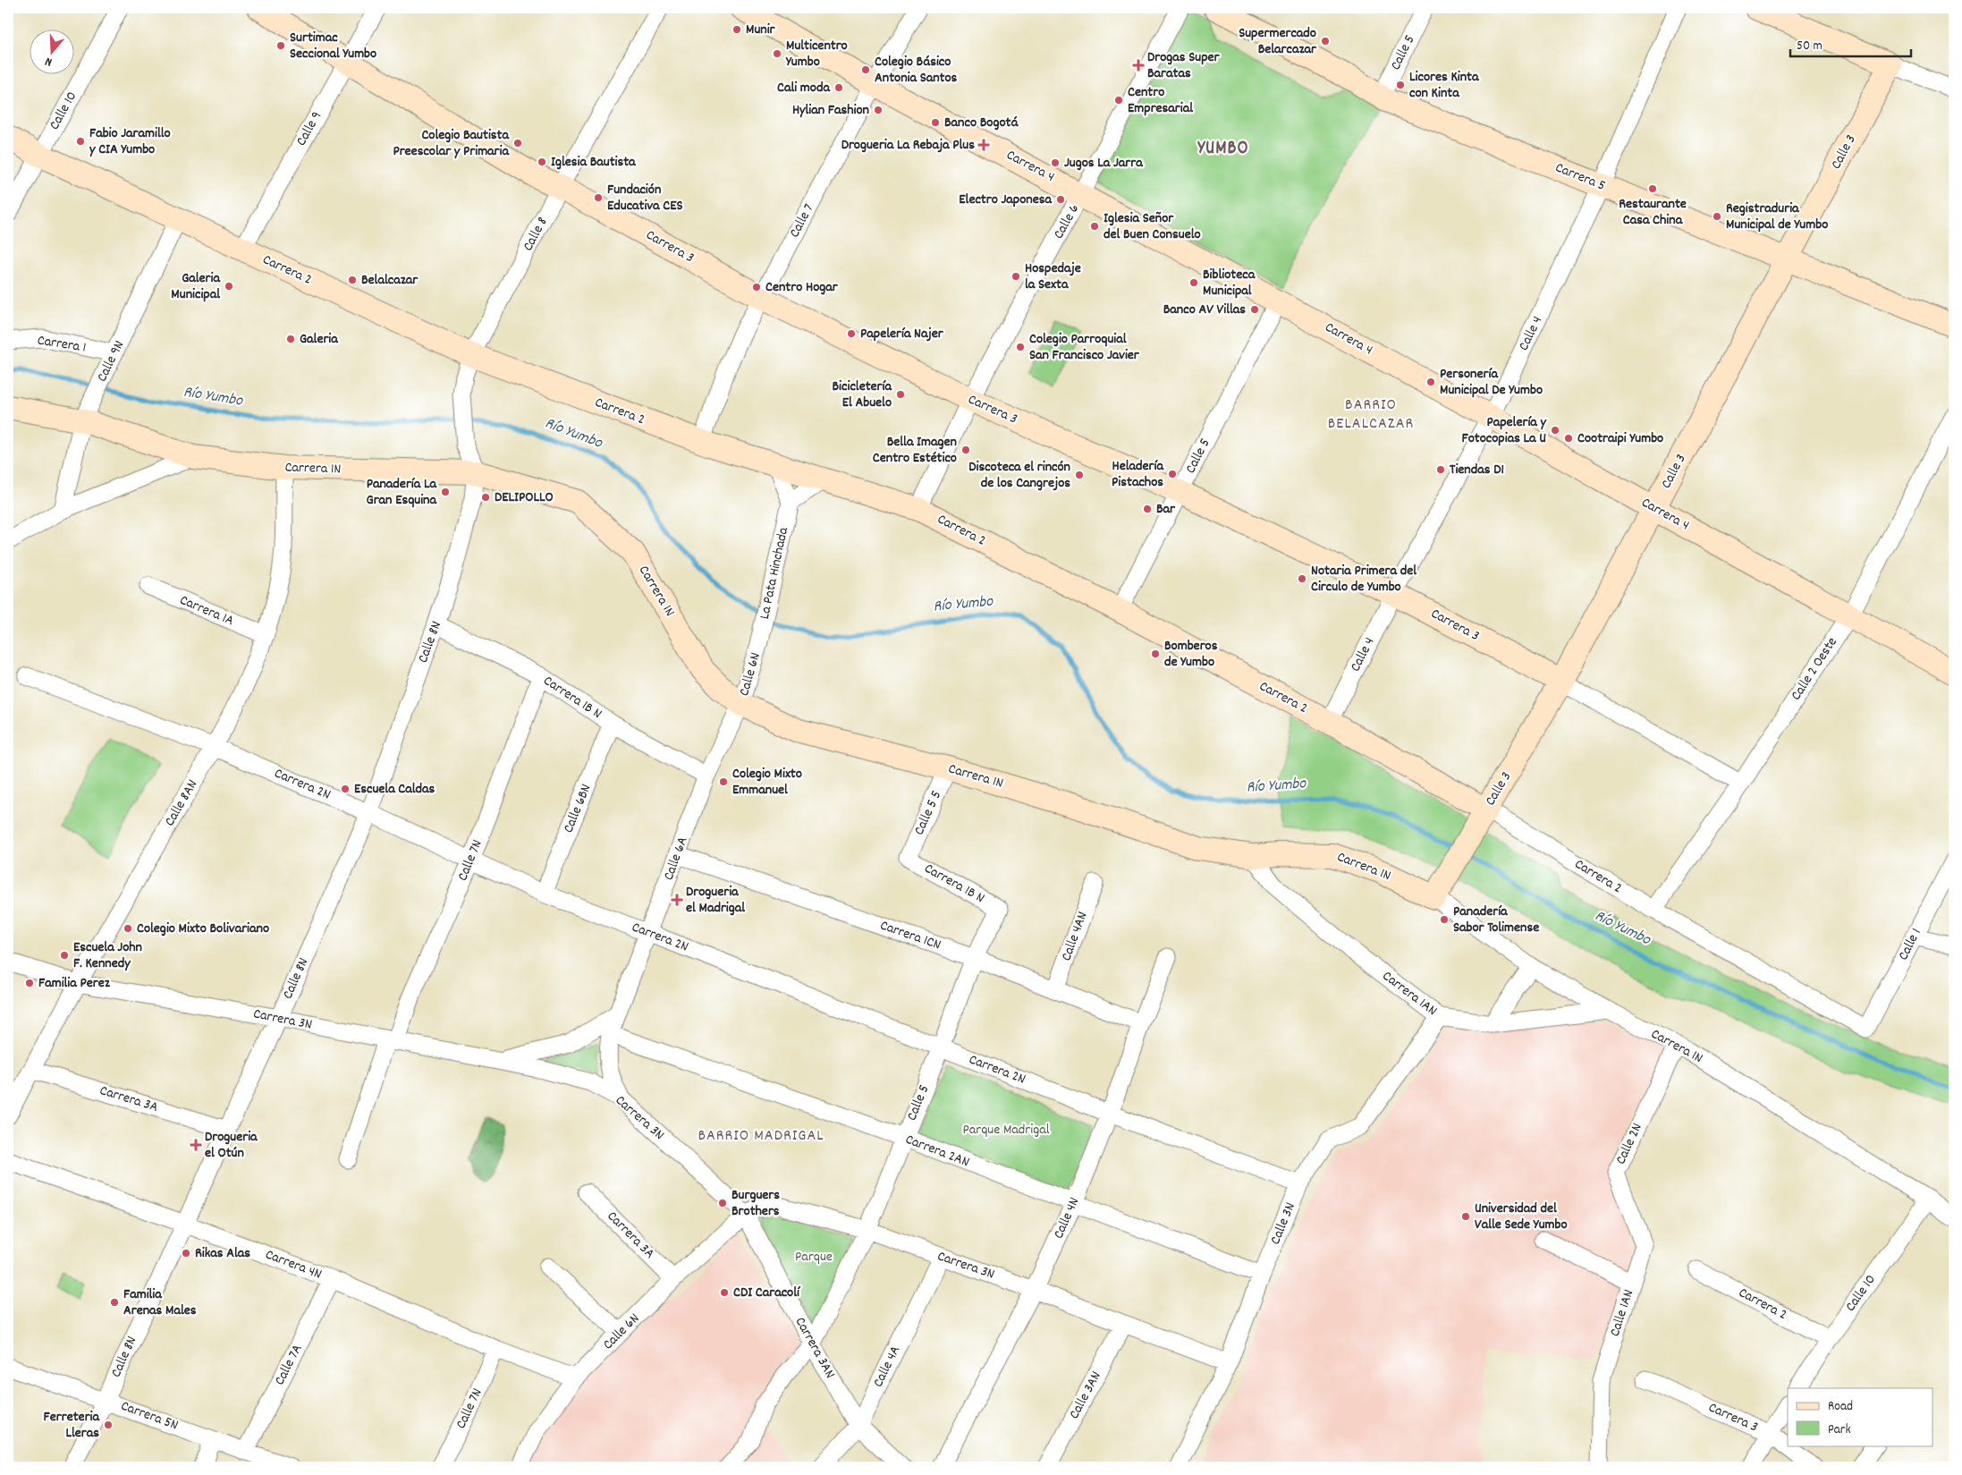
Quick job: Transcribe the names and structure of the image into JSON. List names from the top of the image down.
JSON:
{
  "streets": {
    "street": [
      "Calle 5",
      "Calle 10",
      "Calle 9",
      "Calle 3",
      "Carrera 4",
      "Carrera 5",
      "Calle 7",
      "Calle 6",
      "Calle 8",
      "Carrera 3",
      "Carrera 2",
      "Calle 4",
      "Carrera 1",
      "Calle 9N",
      "Carrera 1N",
      "La Pata Hinchada",
      "Carrera 1A",
      "Calle 8N",
      "Calle 2 Oeste",
      "Calle 6N",
      "Carrera 1B N",
      "Carrera 2N",
      "Calle 8AN",
      "Calle 6BN",
      "Calle 5 5",
      "Calle 6A",
      "Calle 7N",
      "Carrera 1CN",
      "Calle 4AN",
      "Calle 1",
      "Carrera 1AN",
      "Carrera 3N",
      "Carrera 3A",
      "Calle 2N",
      "Carrera 2AN",
      "Calle 4N",
      "Calle 3N",
      "Carrera 4N",
      "Calle 1AN",
      "Carrera 3AN",
      "Calle 7A",
      "Calle 4A",
      "Calle 3AN",
      "Carrera 5N"
    ]
  },
  "crossings": [
    ["Calle 5", "Carrera 4"],
    ["Calle 5", "Carrera 5"],
    ["Calle 5", "Carrera 3"],
    ["Calle 5", "Carrera 2"],
    ["Calle 5", "Carrera 1B N"],
    ["Calle 5", "Carrera 2N"],
    ["Calle 5", "Carrera 1CN"],
    ["Calle 5", "Carrera 3N"],
    ["Calle 5", "Carrera 2AN"],
    ["Calle 5", "Carrera 3AN"],
    ["Calle 10", "Carrera 2"],
    ["Calle 10", "Carrera 1N"],
    ["Calle 9", "Carrera 3"],
    ["Calle 9", "Carrera 2"],
    ["Calle 3", "Carrera 4"],
    ["Calle 3", "Carrera 5"],
    ["Calle 3", "Carrera 3"],
    ["Calle 3", "Carrera 2"],
    ["Calle 3", "Carrera 1N"],
    ["Carrera 4", "Calle 7"],
    ["Carrera 4", "Calle 6"],
    ["Carrera 4", "Calle 4"],
    ["Carrera 4", "Calle 2 Oeste"],
    ["Carrera 5", "Calle 4"],
    ["Calle 7", "Carrera 3"],
    ["Calle 7", "Carrera 2"],
    ["Calle 6", "Carrera 3"],
    ["Calle 6", "Carrera 2"],
    ["Calle 8", "Carrera 3"],
    ["Calle 8", "Carrera 2"],
    ["Calle 8", "Carrera 1N"],
    ["Calle 8", "Calle 8N"],
    ["Carrera 3", "Calle 4"],
    ["Carrera 3", "Calle 2 Oeste"],
    ["Carrera 2", "Calle 4"],
    ["Carrera 2", "Calle 9N"],
    ["Carrera 2", "Calle 2 Oeste"],
    ["Carrera 2", "Calle 1"],
    ["Carrera 1", "Calle 9N"],
    ["Calle 9N", "Carrera 1N"],
    ["Carrera 1N", "Calle 8N"],
    ["Carrera 1N", "Calle 6N"],
    ["Carrera 1N", "Calle 8AN"],
    ["Carrera 1N", "Calle 5 5"],
    ["Carrera 1N", "Calle 6A"],
    ["Carrera 1N", "Carrera 1AN"],
    ["Carrera 1N", "Calle 2N"],
    ["La Pata Hinchada", "Calle 6N"],
    ["Carrera 1A", "Calle 8AN"],
    ["Calle 8N", "Carrera 1B N"],
    ["Calle 8N", "Carrera 2N"],
    ["Calle 8N", "Carrera 3N"],
    ["Calle 8N", "Carrera 3A"],
    ["Calle 8N", "Carrera 4N"],
    ["Calle 8N", "Carrera 5N"],
    ["Calle 6N", "Calle 6A"],
    ["Calle 6N", "Carrera 3N"],
    ["Calle 6N", "Carrera 3A"],
    ["Calle 6N", "Carrera 4N"],
    ["Calle 6N", "Carrera 3AN"],
    ["Carrera 1B N", "Calle 6BN"],
    ["Carrera 1B N", "Calle 5 5"],
    ["Carrera 1B N", "Calle 6A"],
    ["Carrera 1B N", "Calle 7N"],
    ["Carrera 2N", "Calle 8AN"],
    ["Carrera 2N", "Calle 6BN"],
    ["Carrera 2N", "Calle 6A"],
    ["Carrera 2N", "Calle 7N"],
    ["Carrera 2N", "Calle 4N"],
    ["Carrera 2N", "Calle 3N"],
    ["Calle 8AN", "Carrera 3N"],
    ["Calle 8AN", "Carrera 3A"],
    ["Calle 6A", "Carrera 1CN"],
    ["Calle 6A", "Carrera 3N"],
    ["Calle 6A", "Carrera 2AN"],
    ["Calle 7N", "Carrera 3N"],
    ["Calle 7N", "Carrera 4N"],
    ["Carrera 1CN", "Calle 4AN"],
    ["Carrera 1CN", "Calle 4N"],
    ["Carrera 1AN", "Calle 3N"],
    ["Carrera 3N", "Calle 4N"],
    ["Carrera 3N", "Calle 3N"],
    ["Carrera 3N", "Carrera 3AN"],
    ["Carrera 3N", "Calle 4A"],
    ["Carrera 3N", "Calle 3AN"],
    ["Calle 2N", "Calle 1AN"],
    ["Carrera 2AN", "Calle 4N"],
    ["Carrera 2AN", "Calle 3N"],
    ["Carrera 4N", "Calle 7A"],
    ["Carrera 3AN", "Calle 4A"],
    ["Calle 7A", "Carrera 5N"]
  ],
  "districts": ["YUMBO", "BARRIO BELALCAZAR", "BARRIO MADRIGAL"],
  "water": ["Río Yumbo"],
  "parks": ["Parque Madrigal", "Parque"],
  "places": {
    "other": [
      "Munir",
      "Supermercado Belarcazar",
      "Surtimac Seccional Yumbo",
      "Multicentro Yumbo",
      "Colegio Básico Antonia Santos",
      "Licores Kinta con Kinta",
      "Cali moda",
      "Centro Empresarial",
      "Hylian Fashion",
      "Banco Bogotá",
      "Fabio Jaramillo y CIA Yumbo",
      "Colegio Bautista Preescolar y Primaria",
      "Iglesia Bautista",
      "Jugos La Jarra",
      "Restaurante Casa China",
      "Fundación Educativa CES",
      "Electro Japonesa",
      "Registraduria Municipal de Yumbo",
      "Iglesia Señor del Buen Consuelo",
      "Hospedaje la Sexta",
      "Belalcazar",
      "Biblioteca Municipal",
      "Galeria Municipal",
      "Centro Hogar",
      "Banco AV Villas",
      "Papelería Najer",
      "Galeria",
      "Colegio Parroquial San Francisco Javier",
      "Personería Municipal De Yumbo",
      "Bicicletería El Abuelo",
      "Papelería y Fotocopias La U",
      "Cootraipi Yumbo",
      "Bella Imagen Centro Estético",
      "Tiendas D1",
      "Heladería Pistachos",
      "Discoteca el rincón de los Cangrejos",
      "Panadería La Gran Esquina",
      "DELIPOLLO",
      "Bar",
      "Notaria Primera del Circulo de Yumbo",
      "Bomberos de Yumbo",
      "Colegio Mixto Emmanuel",
      "Escuela Caldas",
      "Panadería Sabor Tolimense",
      "Colegio Mixto Bolivariano",
      "Escuela John F. Kennedy",
      "Familia Perez",
      "Burguers Brothers",
      "Universidad del Valle Sede Yumbo",
      "Rikas Alas",
      "CDI Caracolí",
      "Familia Arenas Males",
      "Ferreteria Lleras"
    ],
    "health": [
      "Drogas Super Baratas",
      "Drogueria La Rebaja Plus",
      "Drogueria el Madrigal",
      "Drogueria el Otún"
    ]
  },
  "legend": ["Road", "Park"],
  "scale_bar": "50 m",
  "north": "bottom"
}
